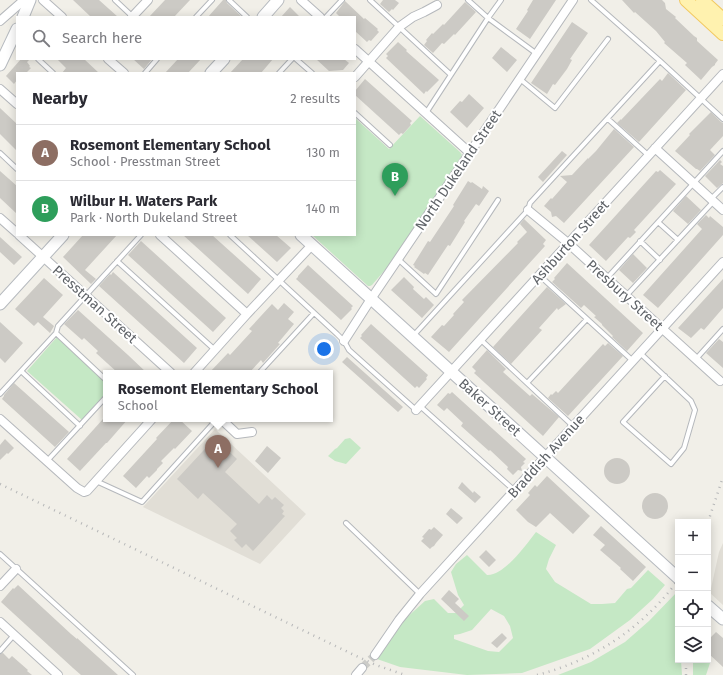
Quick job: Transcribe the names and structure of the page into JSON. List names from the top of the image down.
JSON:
{
  "streets": {
    "street": [
      "North Dukeland Street",
      "Ashburton Street",
      "Presbury Street",
      "Presstman Street",
      "Baker Street",
      "Braddish Avenue"
    ]
  },
  "crossings": [
    ["North Dukeland Street", "Baker Street"],
    ["Ashburton Street", "Presbury Street"],
    ["Ashburton Street", "Baker Street"],
    ["Presbury Street", "Braddish Avenue"],
    ["Baker Street", "Braddish Avenue"]
  ],
  "page": {
    "search": "Search here",
    "heading": ["Nearby", "2 results"],
    "list": [
      {
        "mark": "A",
        "name": "Rosemont Elementary School",
        "note": "School · Presstman Street",
        "value": "130 m"
      },
      {
        "mark": "B",
        "name": "Wilbur H. Waters Park",
        "note": "Park · North Dukeland Street",
        "value": "140 m"
      }
    ],
    "pins": ["B", "A"],
    "popup": ["Rosemont Elementary School", "School"],
    "map_buttons": ["+", "−"]
  }
}
